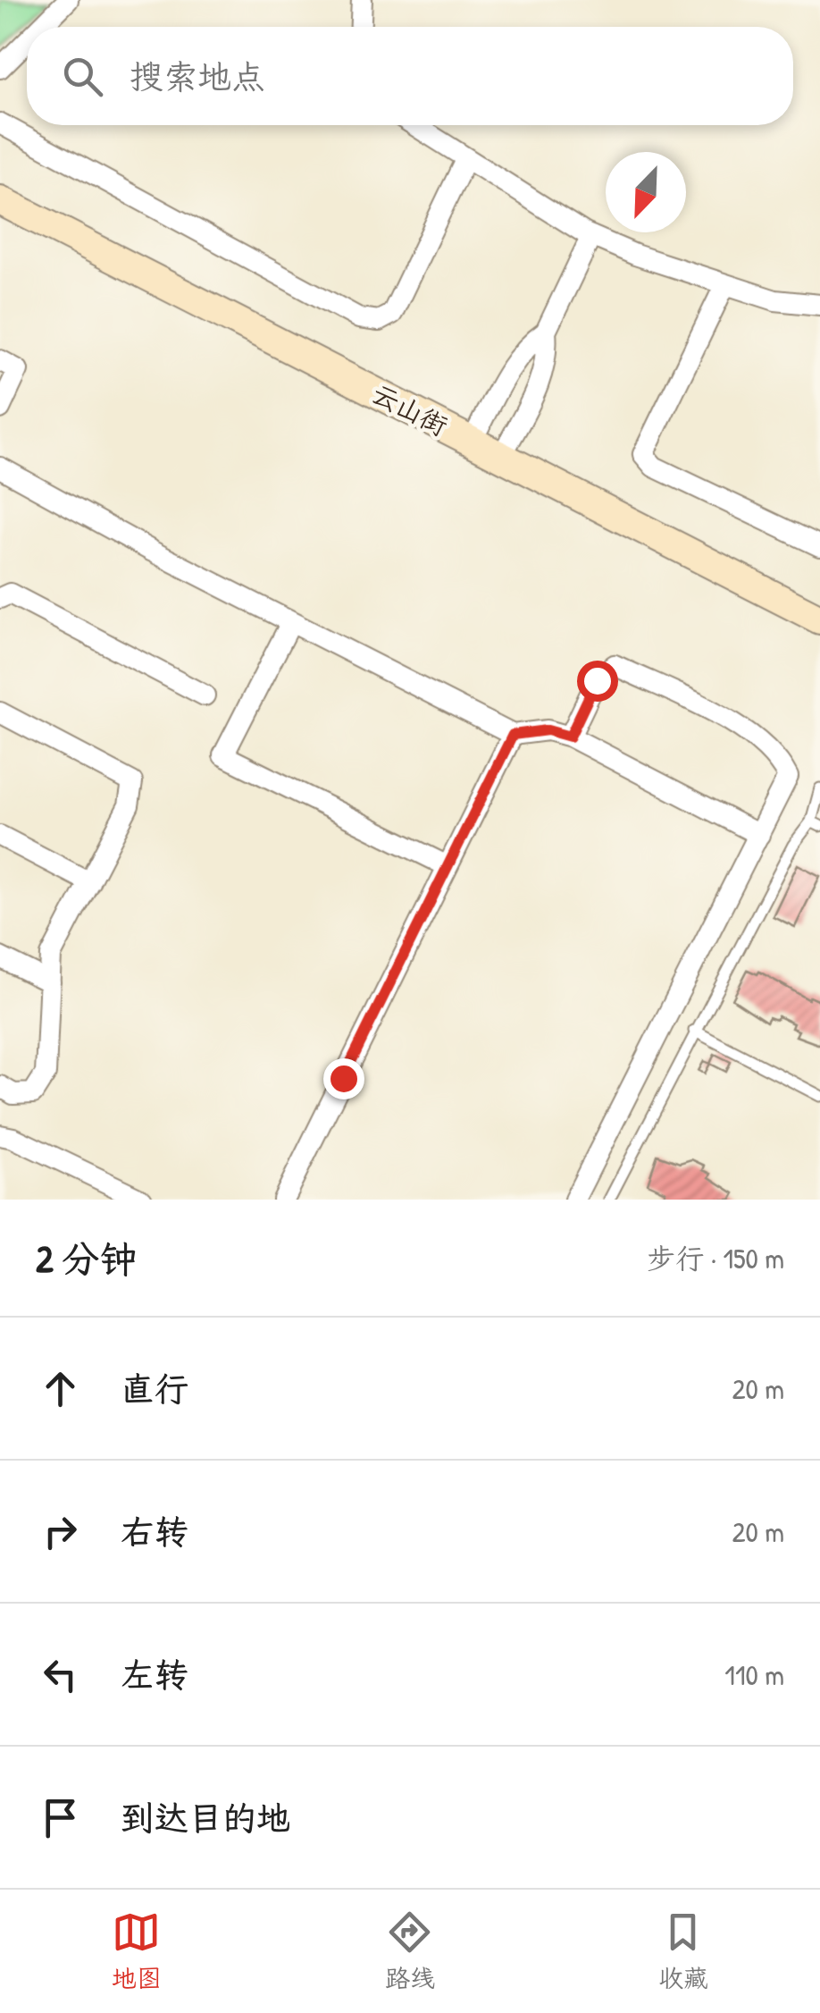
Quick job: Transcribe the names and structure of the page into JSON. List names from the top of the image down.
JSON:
{
  "streets": {
    "street": ["云山街"]
  },
  "north": "bottom left",
  "page": {
    "search": "搜索地点",
    "heading": ["2 分钟", "步行 · 150 m"],
    "list": [
      ["直行", "20 m"],
      ["右转", "20 m"],
      ["左转", "110 m"],
      "到达目的地"
    ],
    "nav": ["地图", "路线", "收藏"]
  }
}
